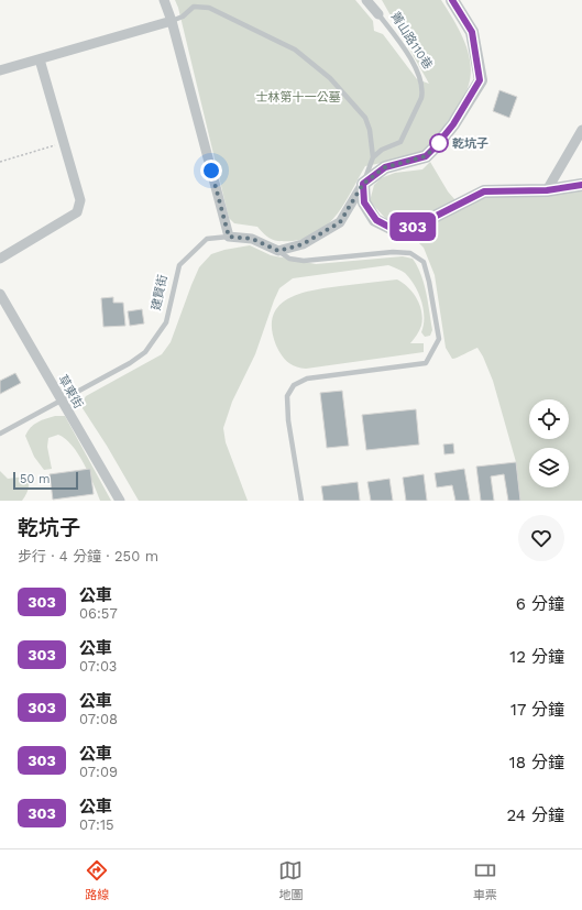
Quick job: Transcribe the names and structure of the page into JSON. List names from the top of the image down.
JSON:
{
  "streets": {
    "street": ["菁山路110巷", "建賢街", "草東街"]
  },
  "crossings": [
    ["建賢街", "草東街"]
  ],
  "parks": ["士林第十一公墓"],
  "places": ["乾坑子"],
  "lines": ["bus line 303"],
  "scale_bar": "50 m",
  "page": {
    "on_map": "303",
    "scale": "50 m",
    "heading": ["乾坑子", "步行 · 4 分鐘 · 250 m"],
    "list": [
      {
        "mark": "303",
        "name": "公車",
        "note": "06:57",
        "value": "6 分鐘"
      },
      {
        "mark": "303",
        "name": "公車",
        "note": "07:03",
        "value": "12 分鐘"
      },
      {
        "mark": "303",
        "name": "公車",
        "note": "07:08",
        "value": "17 分鐘"
      },
      {
        "mark": "303",
        "name": "公車",
        "note": "07:09",
        "value": "18 分鐘"
      },
      {
        "mark": "303",
        "name": "公車",
        "note": "07:15",
        "value": "24 分鐘"
      }
    ],
    "tabs": ["路線", "地圖", "車票"]
  }
}
